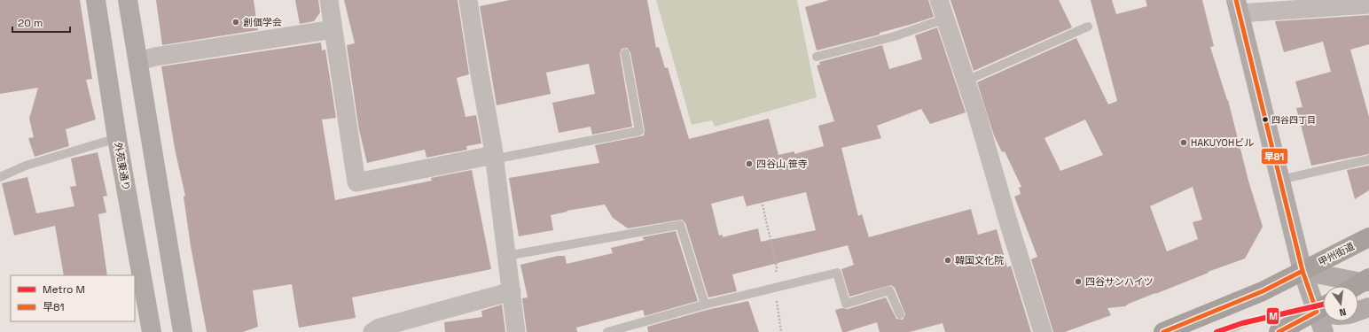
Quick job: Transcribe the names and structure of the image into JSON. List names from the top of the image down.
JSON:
{
  "streets": {
    "highway": ["甲州街道"],
    "main road": ["外苑東通り"]
  },
  "places": [
    "創価学会",
    "四谷四丁目",
    "HAKUYOHビル",
    "四谷山 笹寺",
    "韓国文化院",
    "四谷サンハイツ"
  ],
  "lines": ["transit line 早81", "metro line M"],
  "legend": ["Metro M", "早81"],
  "scale_bar": "20 m",
  "north": "bottom"
}
